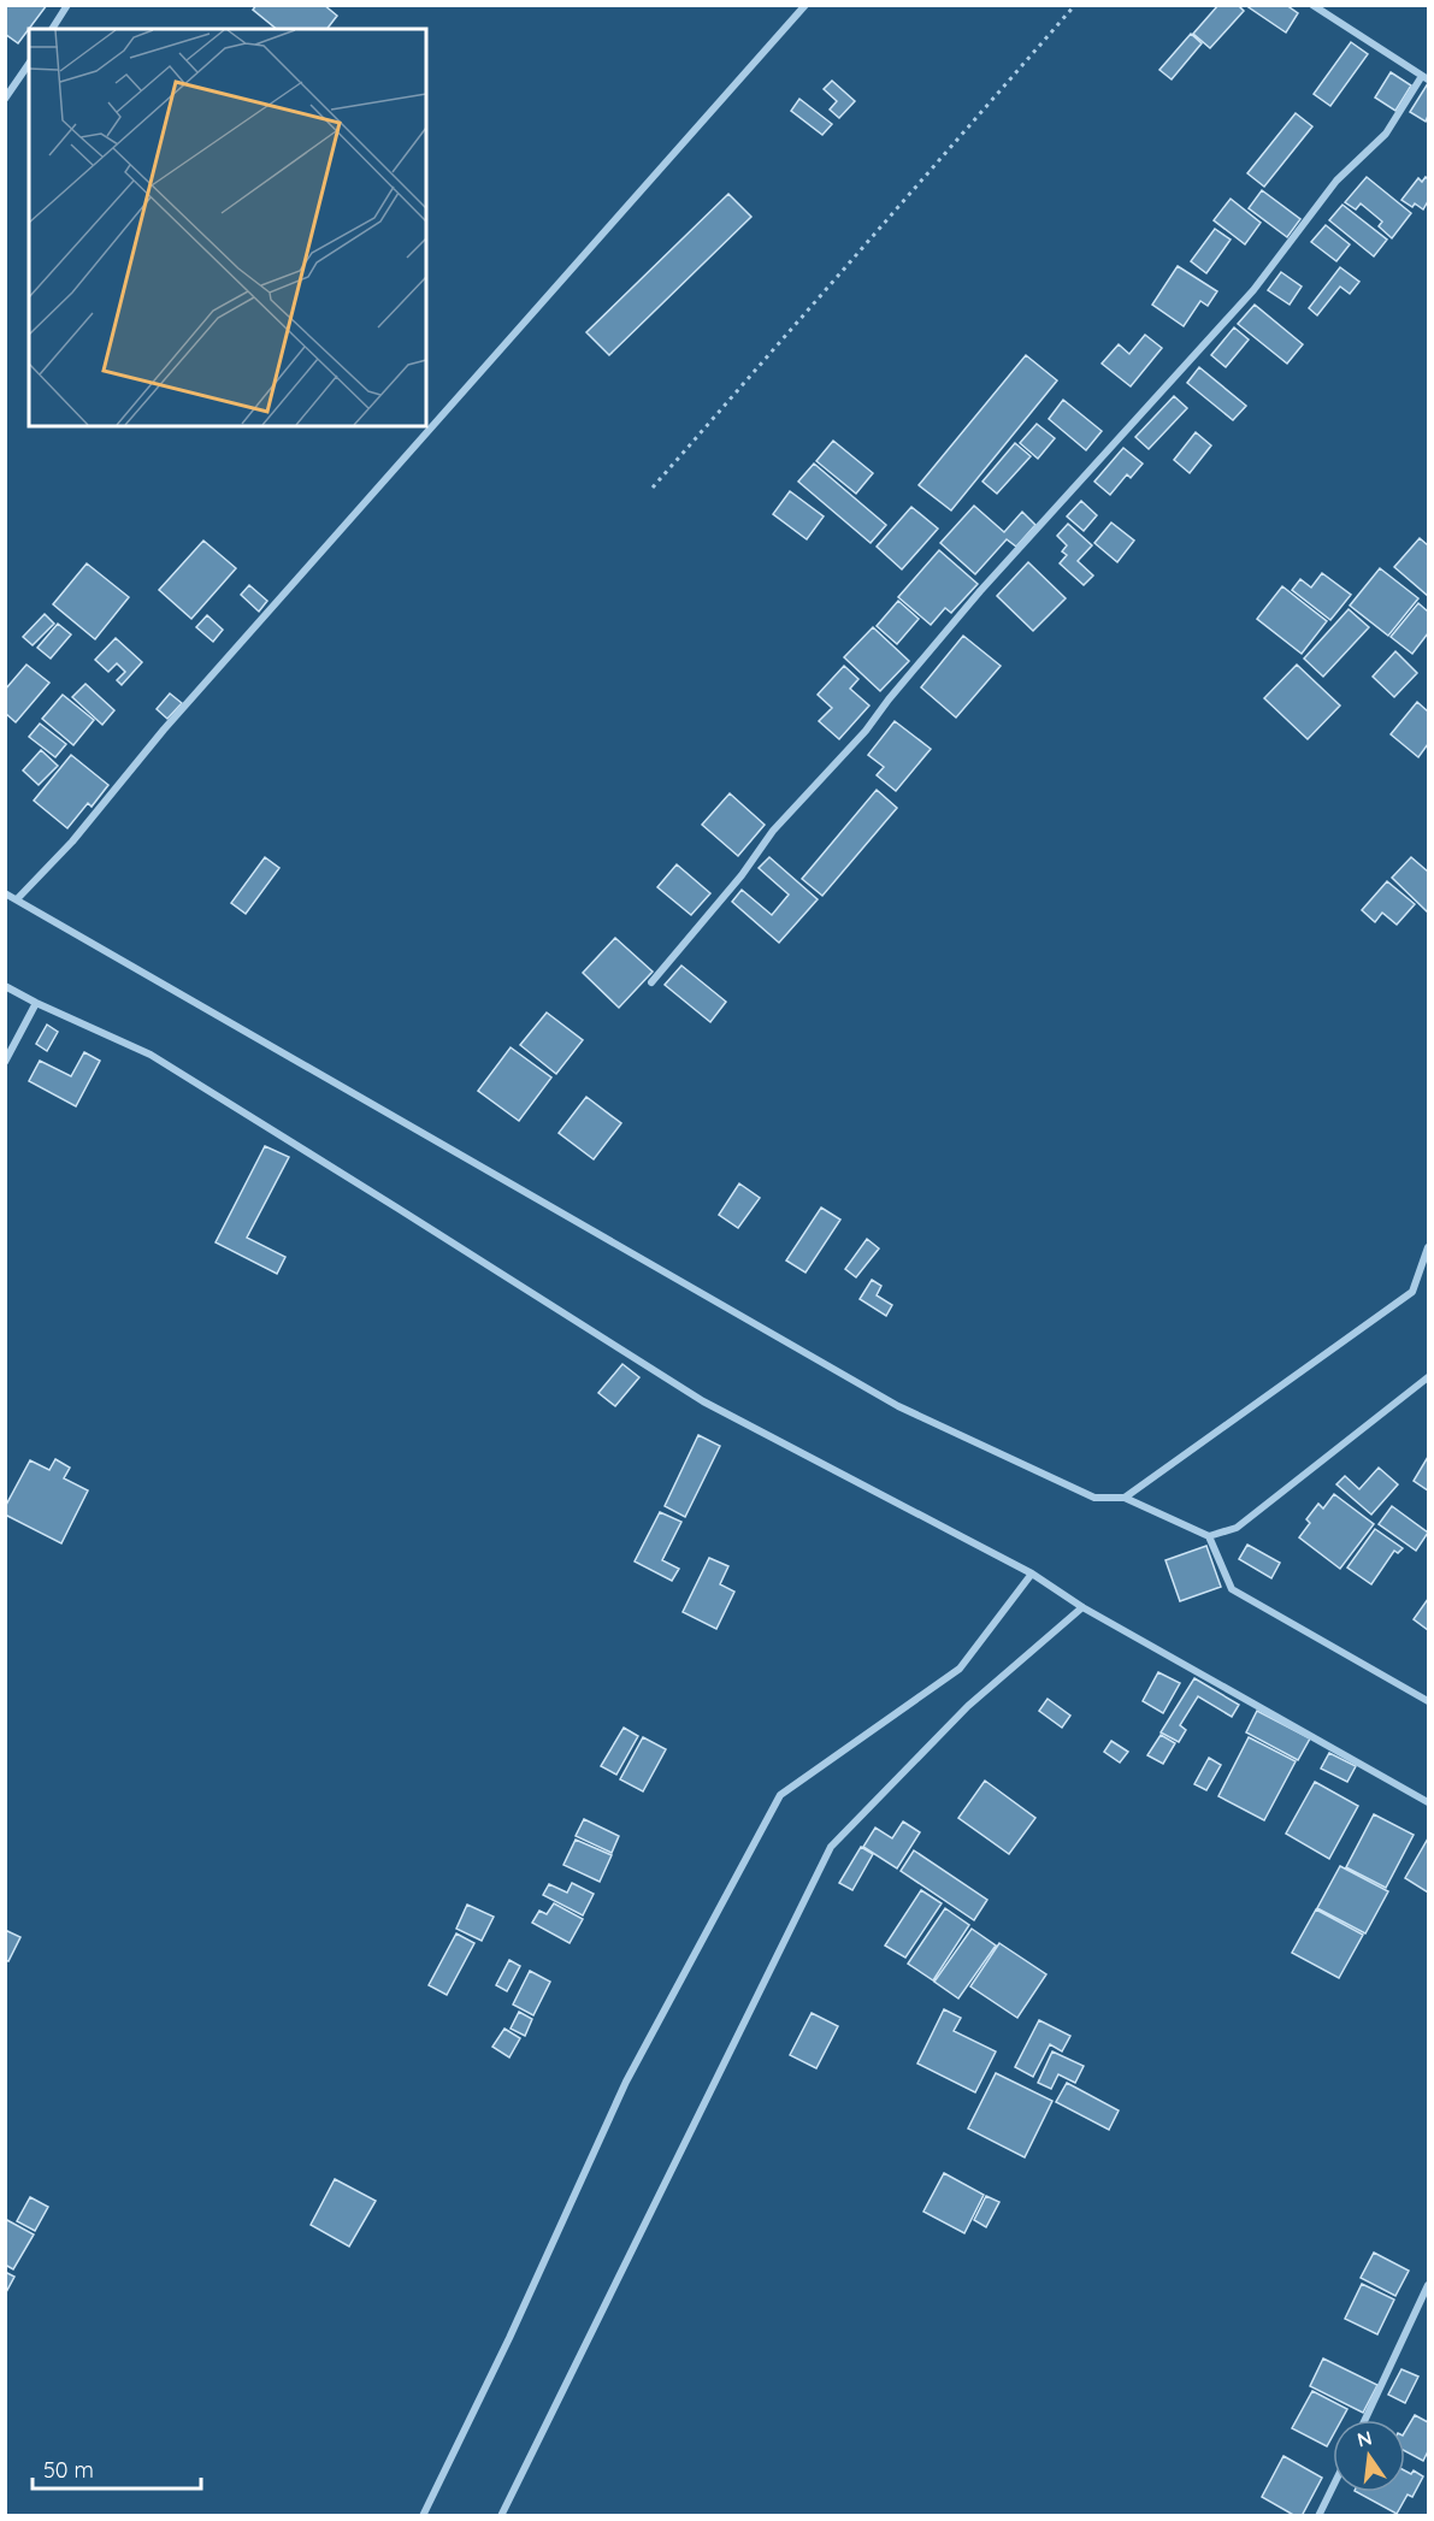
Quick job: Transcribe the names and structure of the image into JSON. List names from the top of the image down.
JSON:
{
  "scale_bar": "50 m",
  "north": "top"
}
